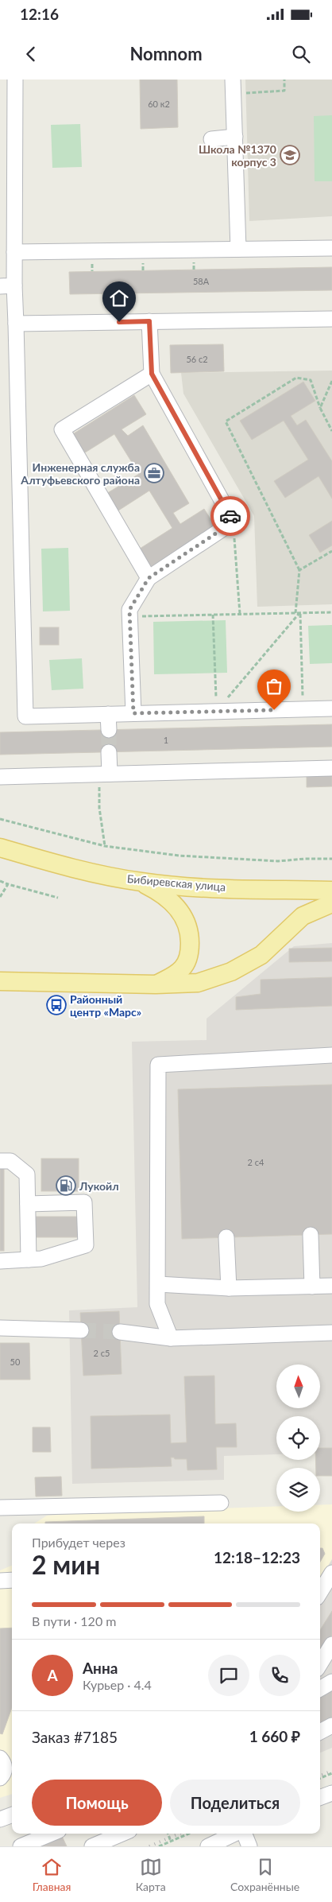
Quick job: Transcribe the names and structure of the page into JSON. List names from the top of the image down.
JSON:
{
  "streets": {
    "main road": ["Бибиревская улица"]
  },
  "places": {
    "school or university": ["Школа №1370 корпус 3"],
    "office": ["Инженерная служба Алтуфьевского района"],
    "bus stop": ["Районный центр «Марс»"],
    "fuel station": ["Лукойл"]
  },
  "house_numbers": [
    "60 к2",
    "58А",
    "56 с2",
    "1",
    "2 с4",
    "2 с5",
    "50"
  ],
  "north": "top",
  "page": {
    "status": "12:16",
    "header": "Nomnom",
    "heading": ["2 мин", "Прибудет через", "12:18–12:23"],
    "panel": [
      "Анна",
      "Курьер · 4.4",
      "Заказ #7185",
      "1 660 ₽"
    ],
    "bar": "В пути · 120 m",
    "round": "А",
    "buttons": ["Помощь", "Поделиться"],
    "tabs": ["Главная", "Карта", "Сохранённые"]
  }
}
